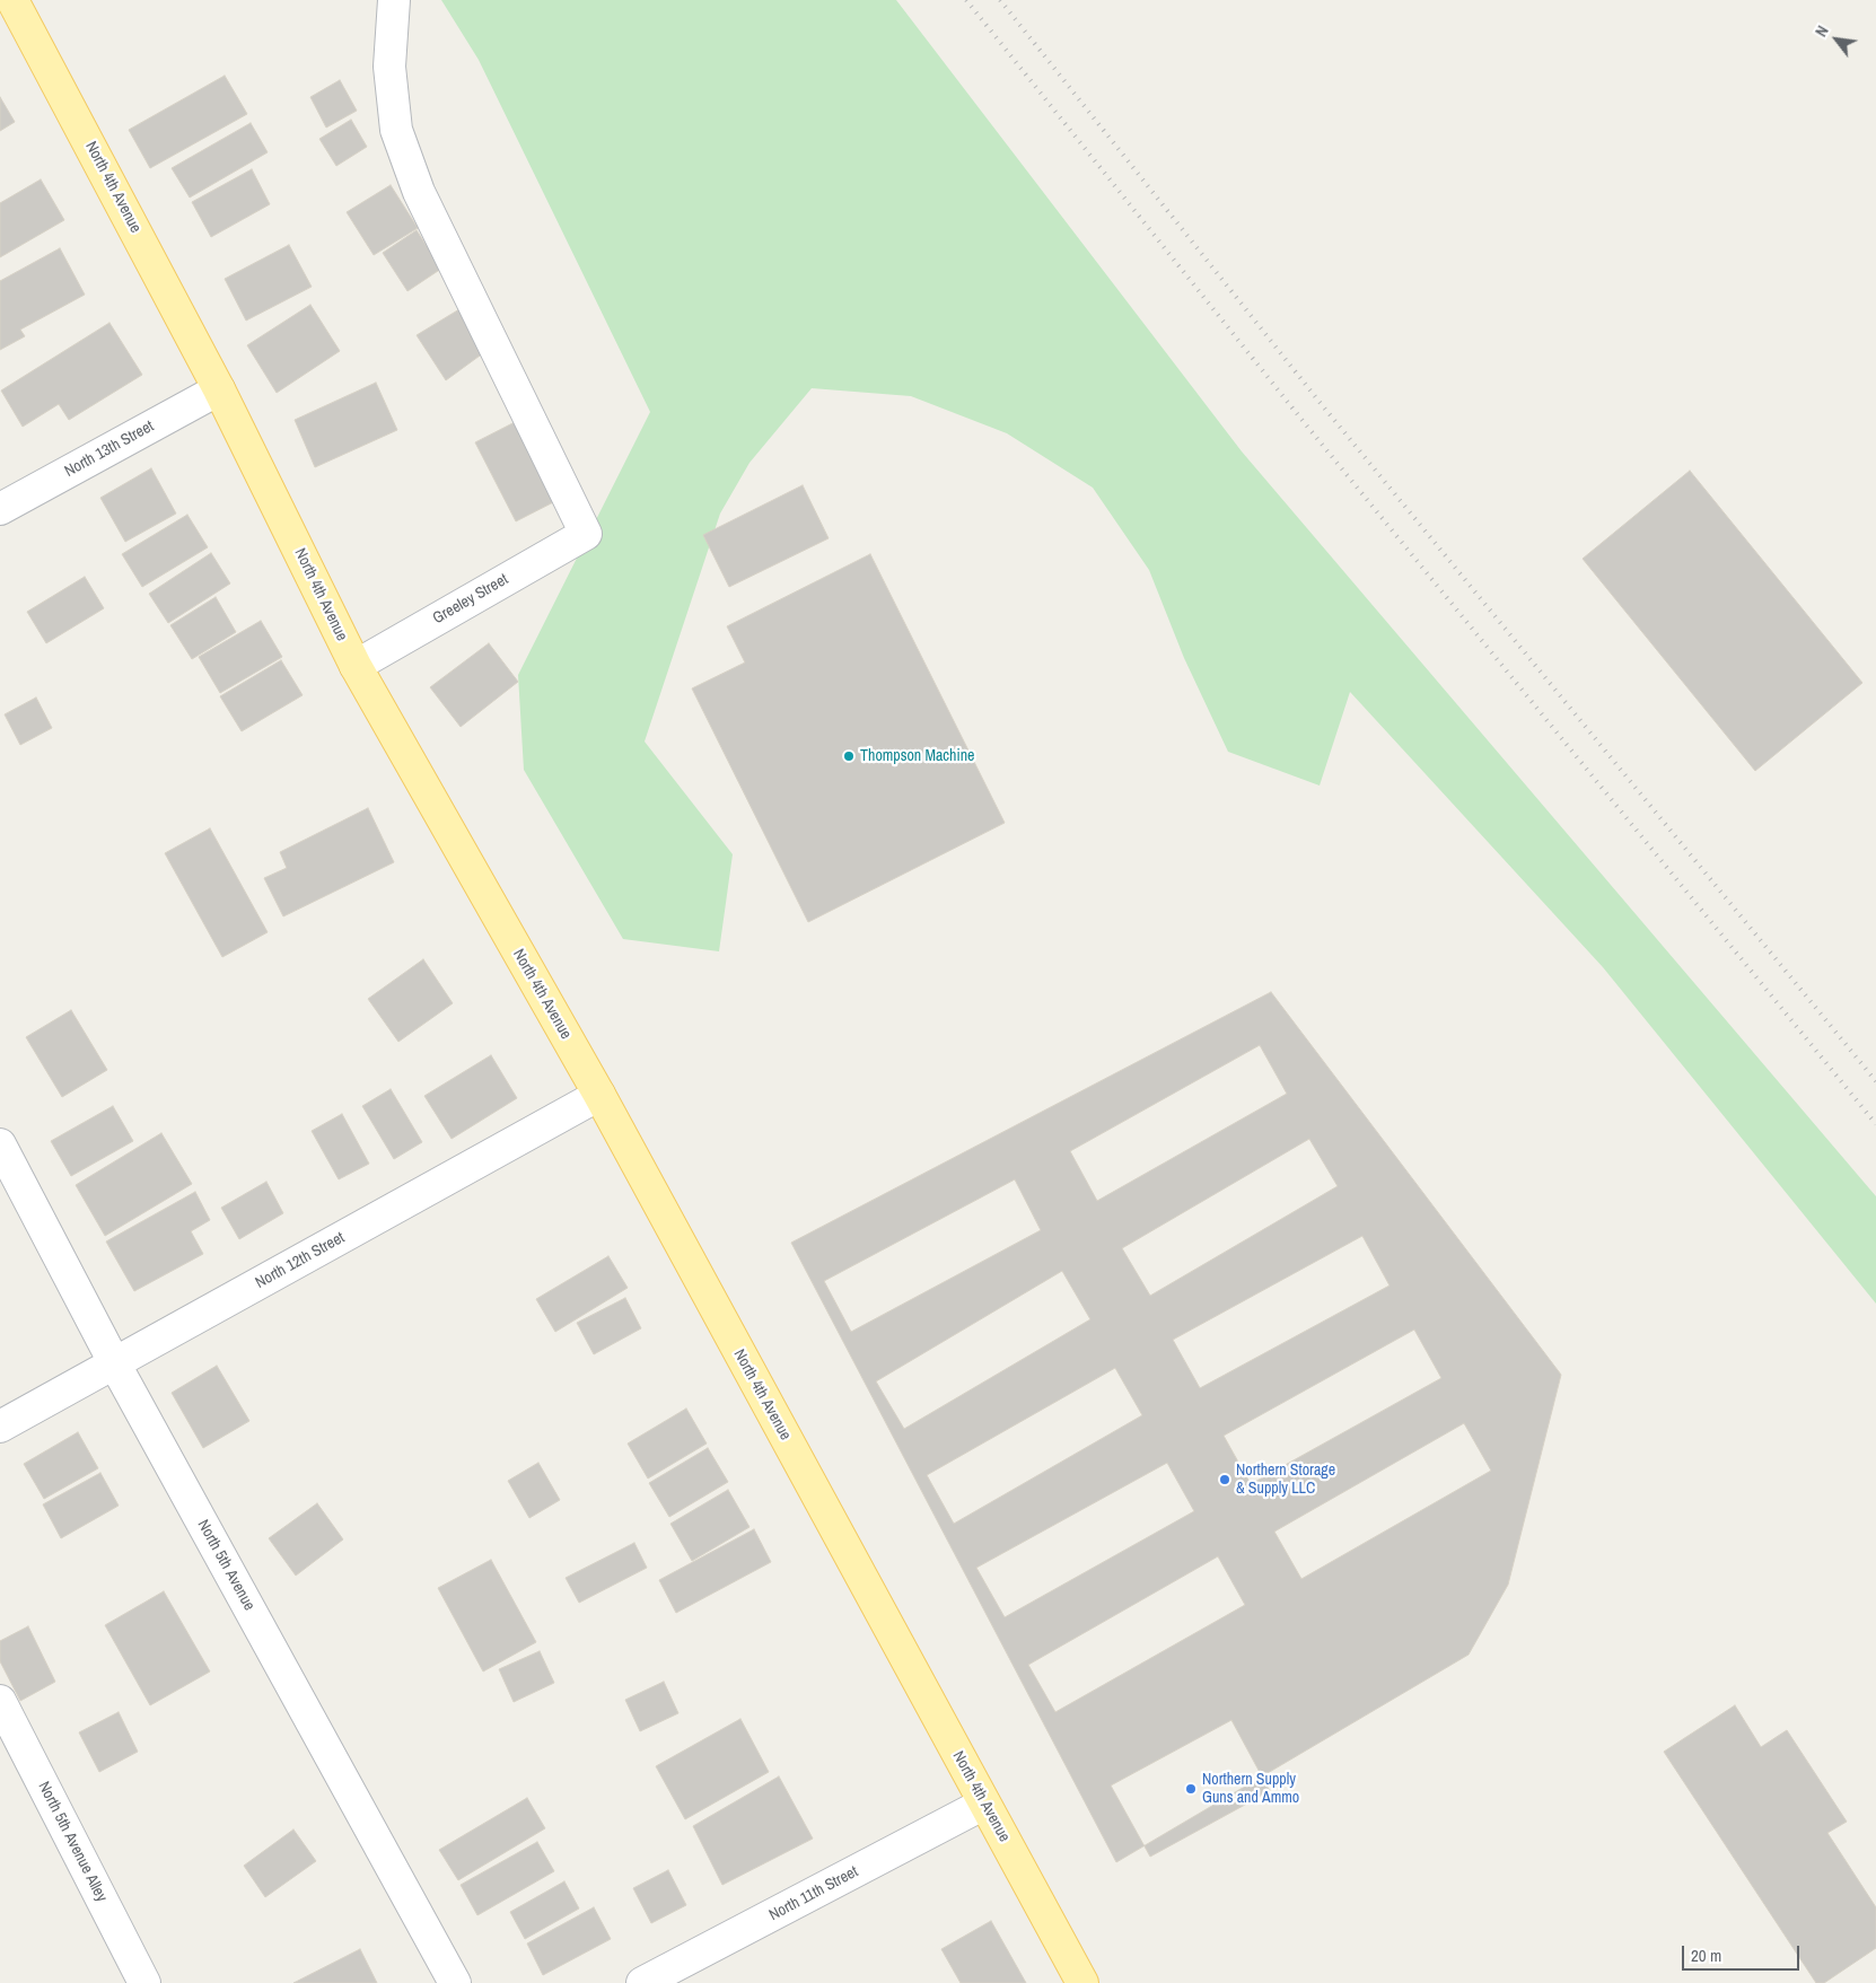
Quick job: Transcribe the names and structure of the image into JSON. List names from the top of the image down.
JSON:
{
  "streets": {
    "main road": ["North 4th Avenue"],
    "street": [
      "North 13th Street",
      "Greeley Street",
      "North 12th Street",
      "North 5th Avenue",
      "North 5th Avenue Alley",
      "North 11th Street"
    ]
  },
  "crossings": [
    ["North 4th Avenue", "North 13th Street"],
    ["North 4th Avenue", "Greeley Street"],
    ["North 4th Avenue", "North 12th Street"],
    ["North 4th Avenue", "North 11th Street"],
    ["North 12th Street", "North 5th Avenue"]
  ],
  "places": ["Thompson Machine", "Northern Storage & Supply LLC", "Northern Supply Guns and Ammo"],
  "scale_bar": "20 m",
  "north": "top left"
}
